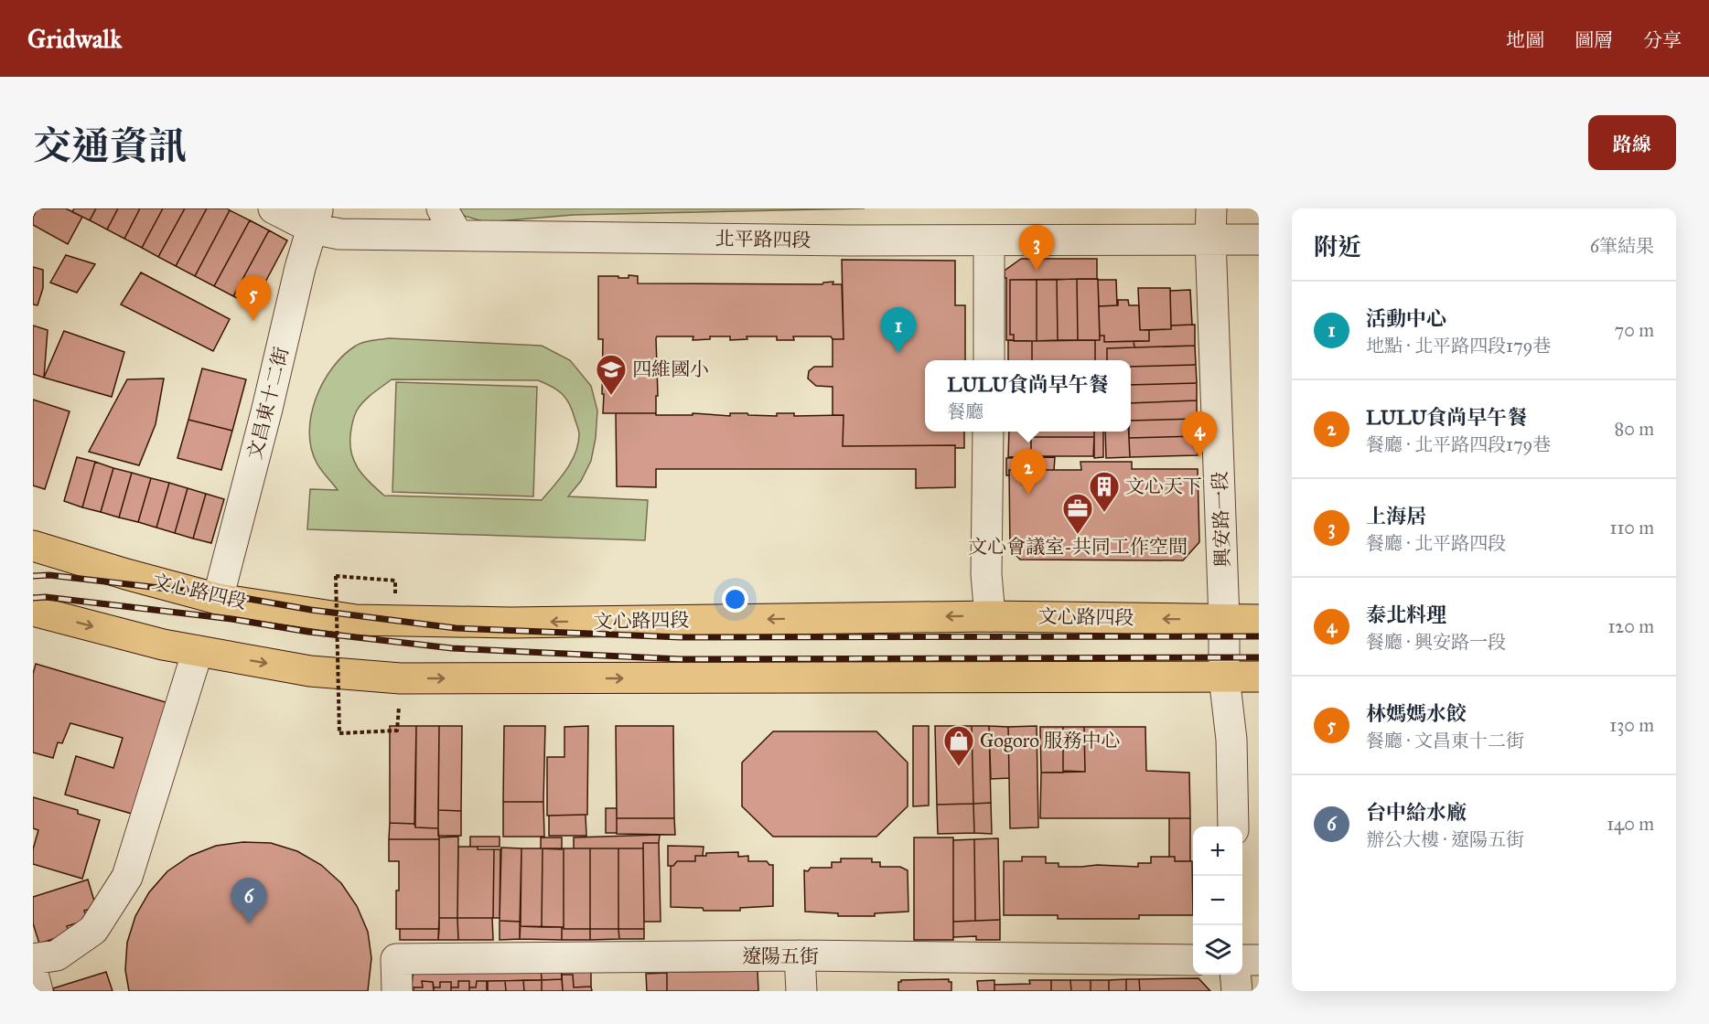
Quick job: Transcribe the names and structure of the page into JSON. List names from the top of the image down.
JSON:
{
  "streets": {
    "main road": ["文心路四段"],
    "street": [
      "北平路四段",
      "文昌東十二街",
      "興安路一段",
      "遼陽五街"
    ]
  },
  "crossings": [
    ["北平路四段", "文昌東十二街"],
    ["北平路四段", "興安路一段"],
    ["文昌東十二街", "文心路四段"],
    ["興安路一段", "文心路四段"]
  ],
  "places": {
    "school or university": ["四維國小"],
    "building": ["文心天下"],
    "office": ["文心會議室-共同工作空間"],
    "shop": ["Gogoro 服務中心"]
  },
  "page": {
    "header": "Gridwalk",
    "nav": ["地圖", "圖層", "分享"],
    "title": "交通資訊",
    "buttons": "路線",
    "heading": ["附近", "6筆結果"],
    "pins": [
      "3",
      "5",
      "1",
      "4",
      "2",
      "6"
    ],
    "list": [
      {
        "mark": "1",
        "name": "活動中心",
        "note": "地點 · 北平路四段179巷",
        "value": "70 m"
      },
      {
        "mark": "2",
        "name": "LULU食尚早午餐",
        "note": "餐廳 · 北平路四段179巷",
        "value": "80 m"
      },
      {
        "mark": "3",
        "name": "上海居",
        "note": "餐廳 · 北平路四段",
        "value": "110 m"
      },
      {
        "mark": "4",
        "name": "泰北料理",
        "note": "餐廳 · 興安路一段",
        "value": "120 m"
      },
      {
        "mark": "5",
        "name": "林媽媽水餃",
        "note": "餐廳 · 文昌東十二街",
        "value": "130 m"
      },
      {
        "mark": "6",
        "name": "台中給水廠",
        "note": "辦公大樓 · 遼陽五街",
        "value": "140 m"
      }
    ],
    "popup": ["LULU食尚早午餐", "餐廳"],
    "map_buttons": ["+", "−"]
  }
}
